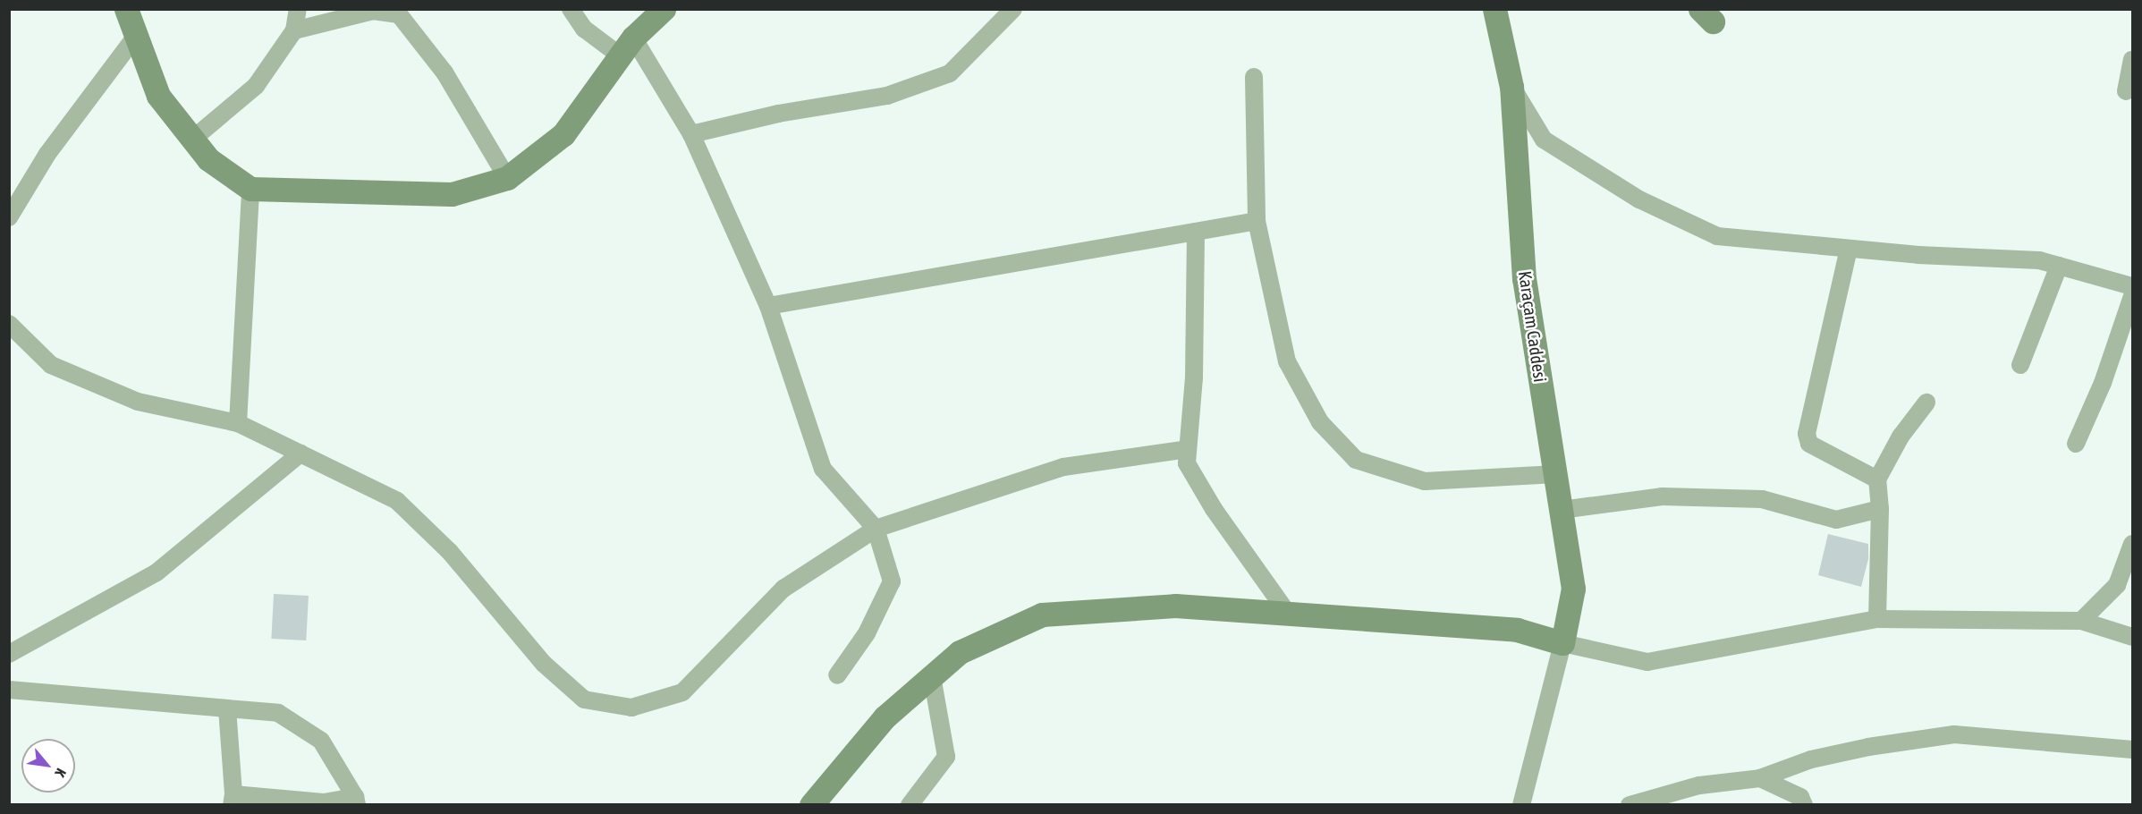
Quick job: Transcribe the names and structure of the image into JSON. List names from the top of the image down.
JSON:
{
  "streets": {
    "street": ["Karaçam Caddesi"]
  },
  "north": "bottom right"
}
